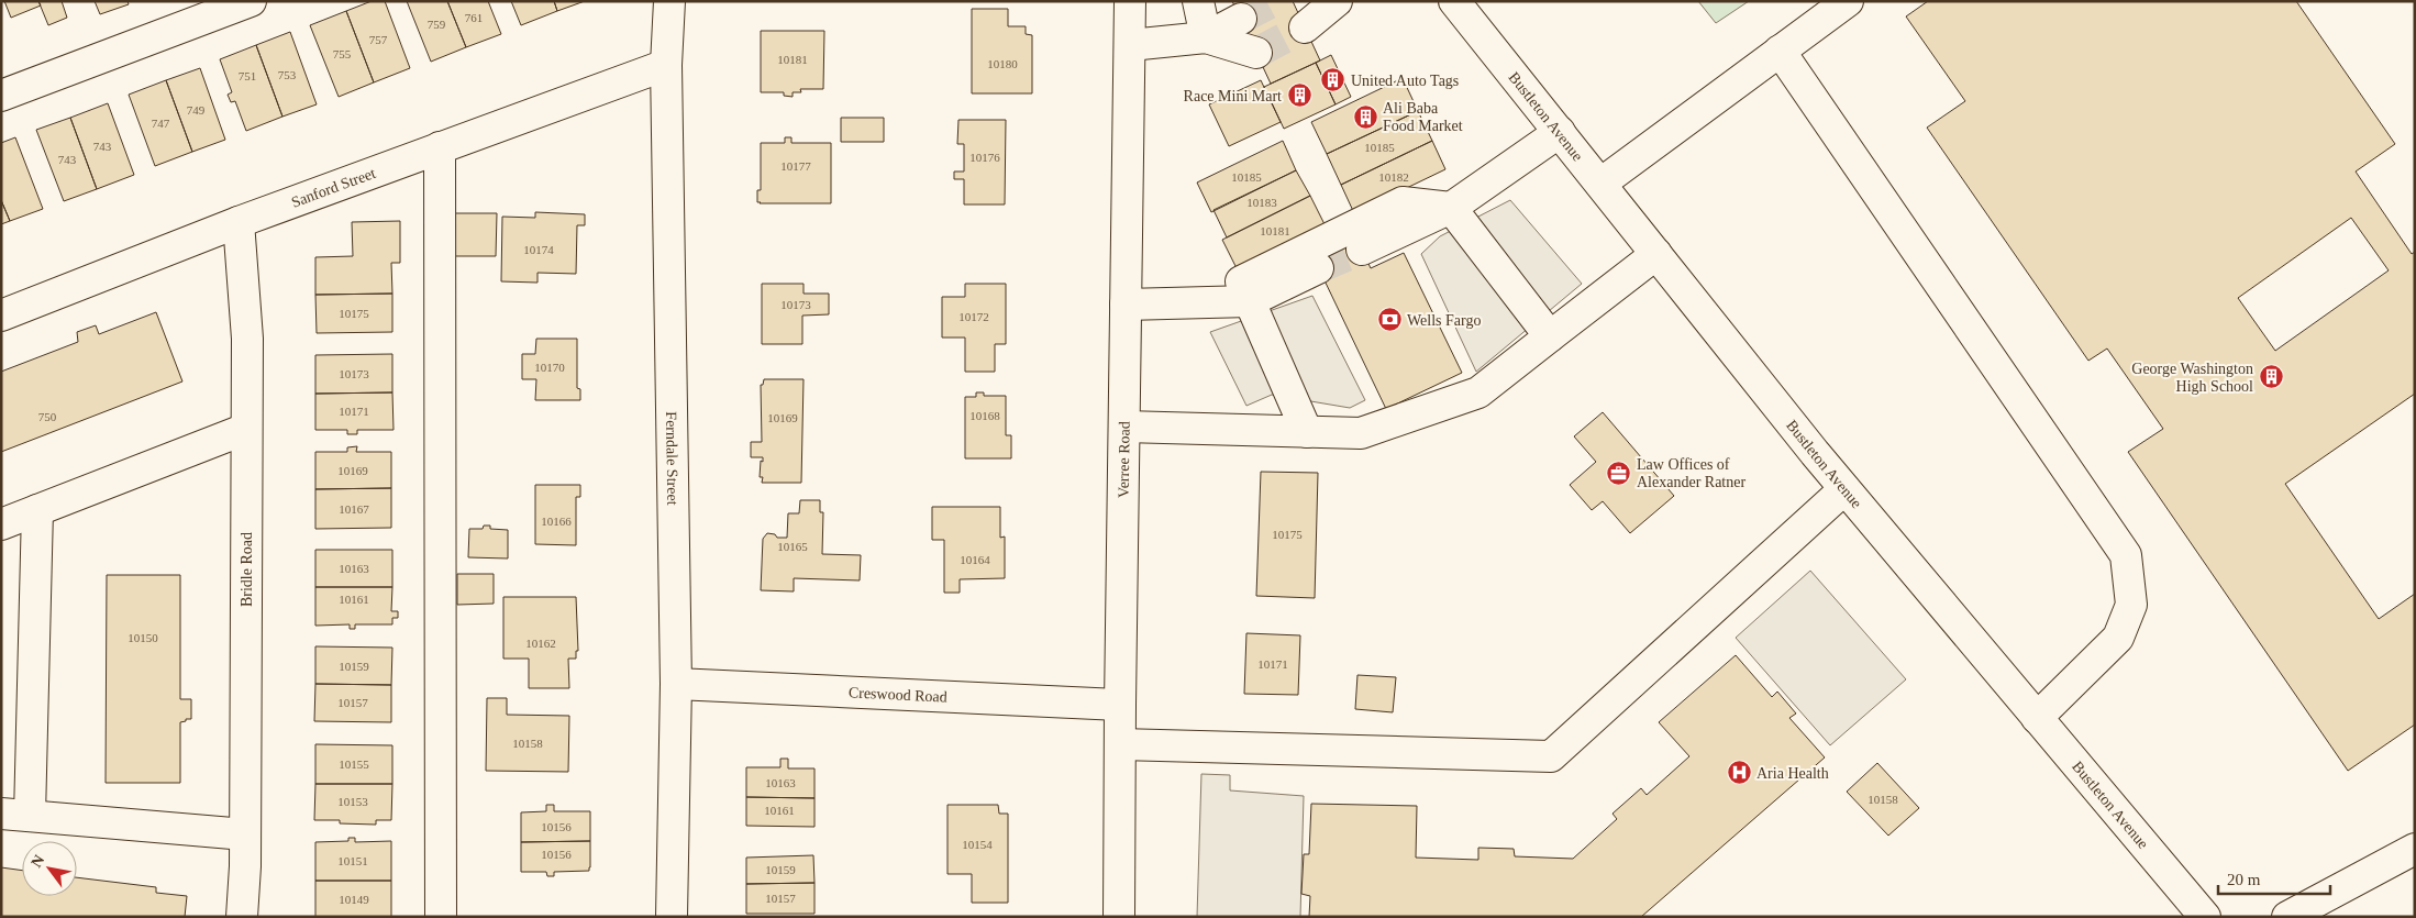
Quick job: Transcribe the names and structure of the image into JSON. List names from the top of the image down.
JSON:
{
  "streets": {
    "street": [
      "Bustleton Avenue",
      "Sanford Street",
      "Ferndale Street",
      "Verree Road",
      "Bridle Road",
      "Creswood Road"
    ]
  },
  "crossings": [
    ["Sanford Street", "Ferndale Street"],
    ["Sanford Street", "Bridle Road"],
    ["Ferndale Street", "Creswood Road"],
    ["Verree Road", "Creswood Road"]
  ],
  "places": {
    "building": [
      "United Auto Tags",
      "Race Mini Mart",
      "Ali Baba Food Market",
      "George Washington High School"
    ],
    "bank": ["Wells Fargo"],
    "office": ["Law Offices of Alexander Ratner"],
    "hospital": ["Aria Health"]
  },
  "house_numbers": [
    "761",
    "759",
    "757",
    "755",
    "10181",
    "10180",
    "753",
    "751",
    "749",
    "747",
    "743",
    "10185",
    "10176",
    "743",
    "10177",
    "10185",
    "10182",
    "10183",
    "10181",
    "10174",
    "10173",
    "10175",
    "10172",
    "10170",
    "10173",
    "10171",
    "10168",
    "750",
    "10169",
    "10169",
    "10167",
    "10166",
    "10175",
    "10165",
    "10164",
    "10163",
    "10161",
    "10150",
    "10162",
    "10171",
    "10159",
    "10157",
    "10158",
    "10155",
    "10163",
    "10158",
    "10153",
    "10161",
    "10156",
    "10154",
    "10156",
    "10151",
    "10159",
    "10157",
    "10149"
  ],
  "scale_bar": "20 m",
  "north": "top left"
}
